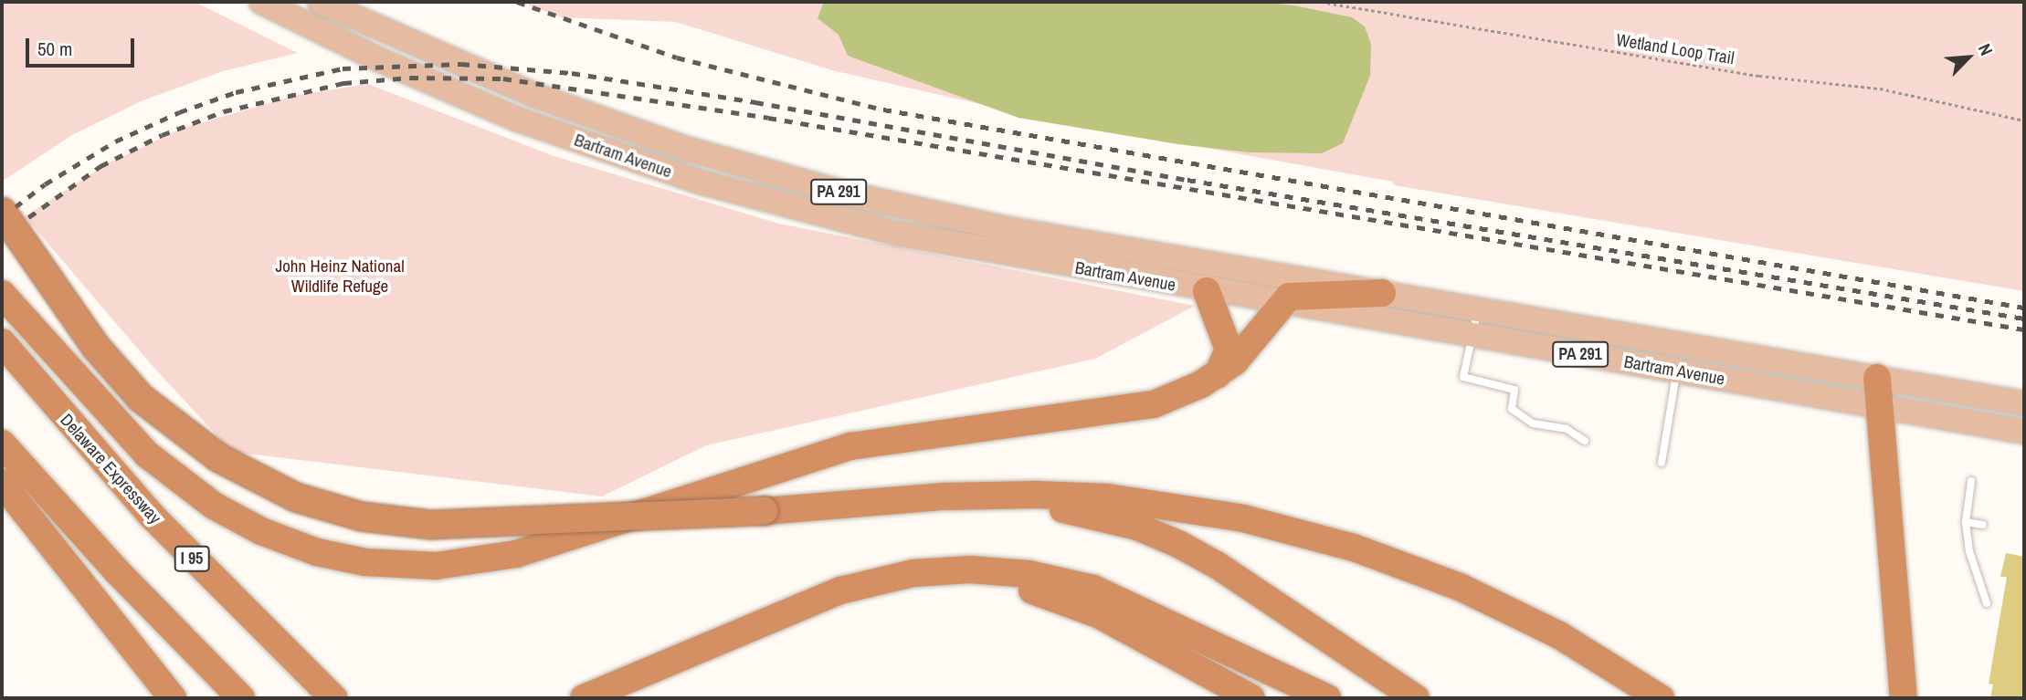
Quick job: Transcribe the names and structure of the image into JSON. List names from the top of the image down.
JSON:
{
  "streets": {
    "highway": ["Delaware Expressway", "I 95"],
    "main road": ["Bartram Avenue", "PA 291"],
    "path": ["Wetland Loop Trail"]
  },
  "parks": ["John Heinz National Wildlife Refuge"],
  "scale_bar": "50 m",
  "north": "top right"
}
